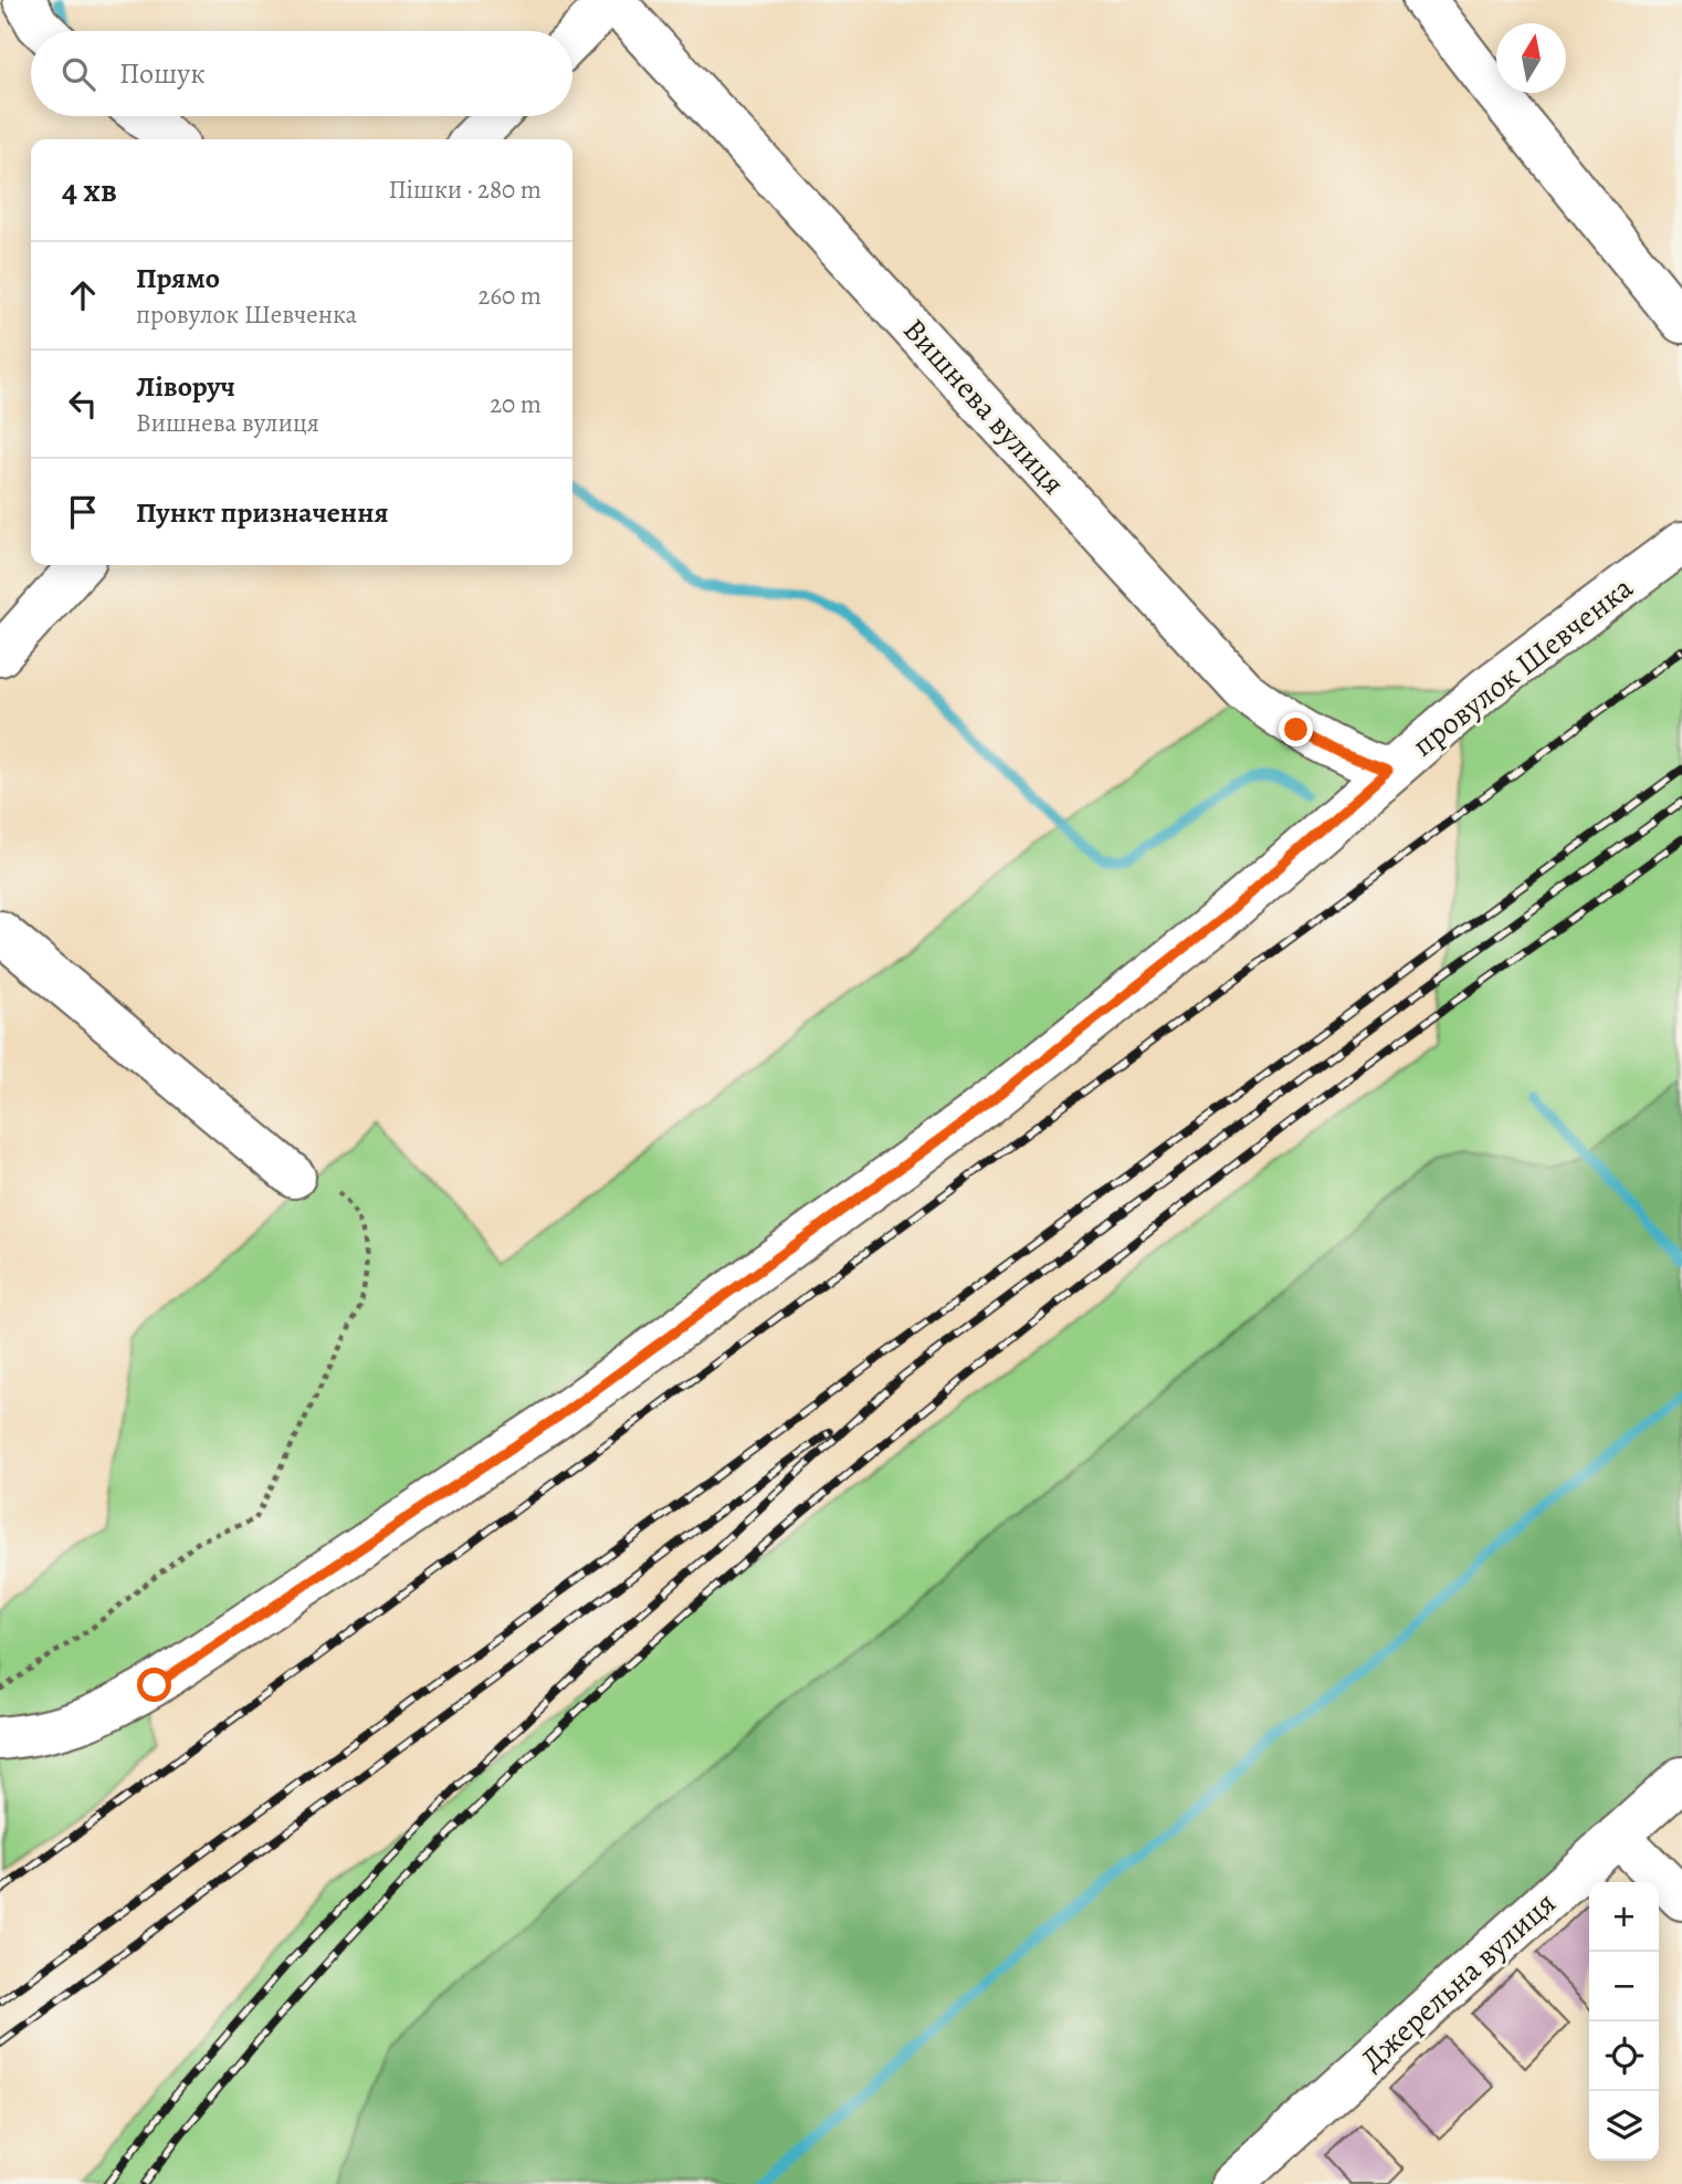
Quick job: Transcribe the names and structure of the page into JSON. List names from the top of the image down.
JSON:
{
  "streets": {
    "street": ["Вишнева вулиця", "провулок Шевченка", "Джерельна вулиця"]
  },
  "crossings": [
    ["Вишнева вулиця", "провулок Шевченка"]
  ],
  "north": "top",
  "page": {
    "search": "Пошук",
    "heading": ["4 хв", "Пішки · 280 m"],
    "list": [
      ["Прямо", "провулок Шевченка", "260 m"],
      ["Ліворуч", "Вишнева вулиця", "20 m"],
      "Пункт призначення"
    ],
    "map_buttons": ["+", "−"]
  }
}
